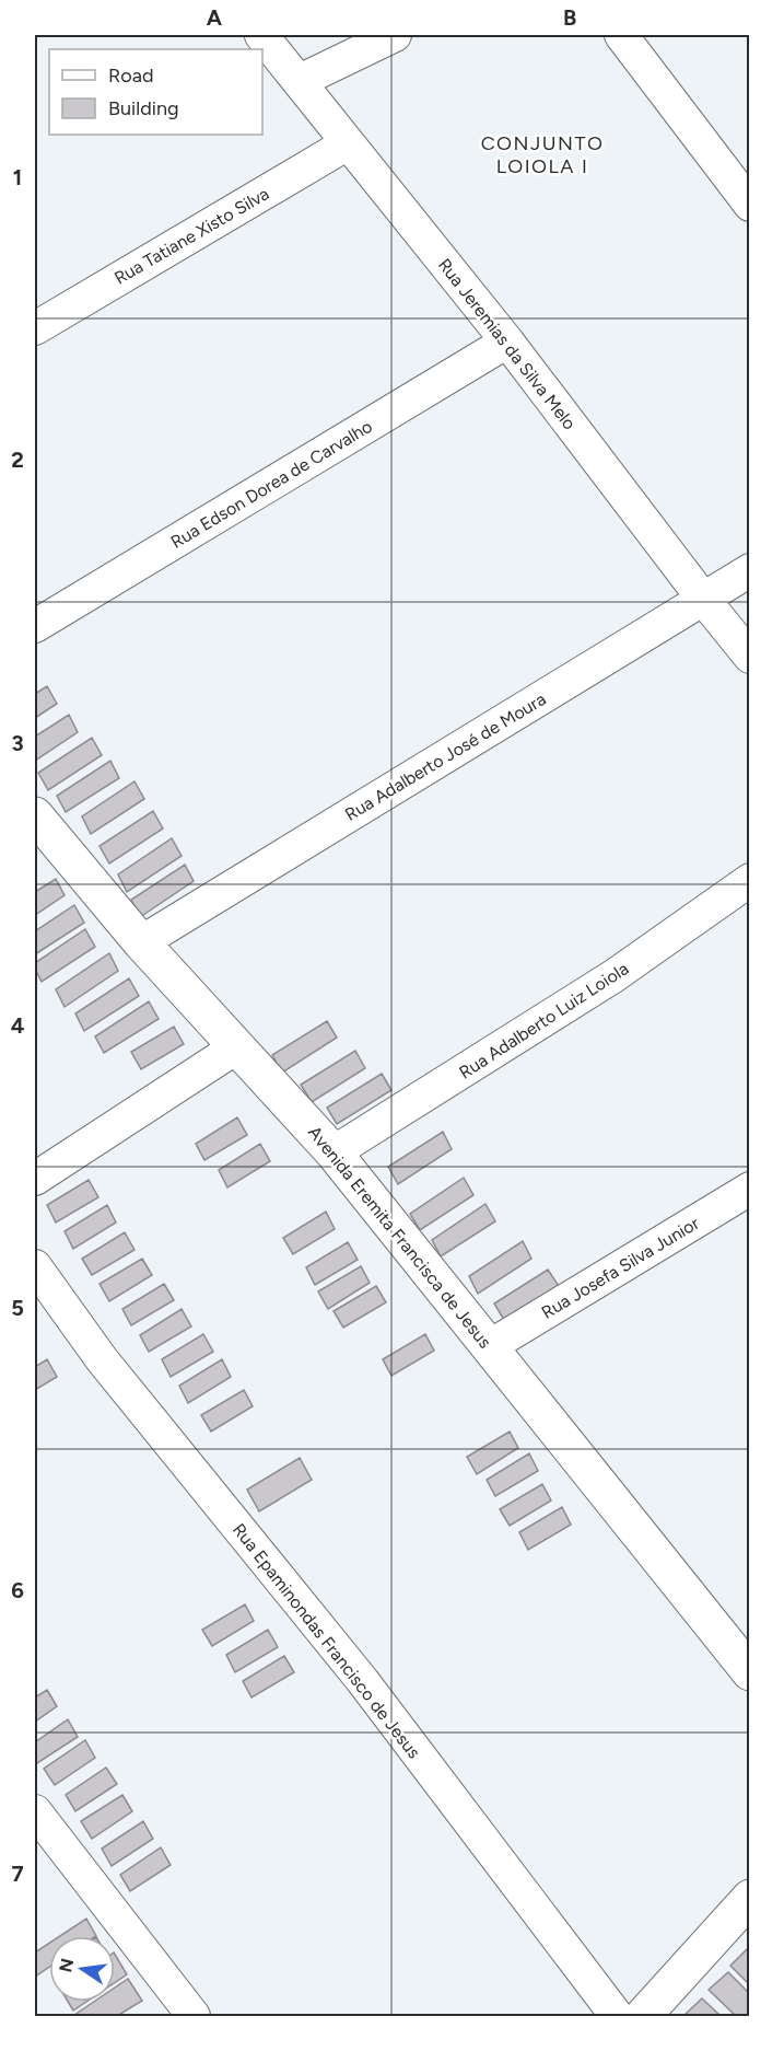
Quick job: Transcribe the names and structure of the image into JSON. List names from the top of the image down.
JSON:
{
  "streets": {
    "street": [
      "Rua Tatiane Xisto Silva",
      "Rua Jeremias da Silva Melo",
      "Rua Edson Dorea de Carvalho",
      "Rua Adalberto José de Moura",
      "Rua Adalberto Luiz Loiola",
      "Avenida Eremita Francisca de Jesus",
      "Rua Josefa Silva Junior",
      "Rua Epaminondas Francisco de Jesus"
    ]
  },
  "crossings": [
    ["Rua Tatiane Xisto Silva", "Rua Jeremias da Silva Melo"],
    ["Rua Jeremias da Silva Melo", "Rua Edson Dorea de Carvalho"],
    ["Rua Jeremias da Silva Melo", "Rua Adalberto José de Moura"],
    ["Rua Adalberto José de Moura", "Avenida Eremita Francisca de Jesus"],
    ["Rua Adalberto Luiz Loiola", "Avenida Eremita Francisca de Jesus"],
    ["Avenida Eremita Francisca de Jesus", "Rua Josefa Silva Junior"]
  ],
  "districts": ["CONJUNTO LOIOLA I"],
  "legend": ["Road", "Building"],
  "north": "left",
  "grid": {
    "columns": ["A", "B"],
    "rows": [
      "1",
      "2",
      "3",
      "4",
      "5",
      "6",
      "7"
    ]
  }
}
